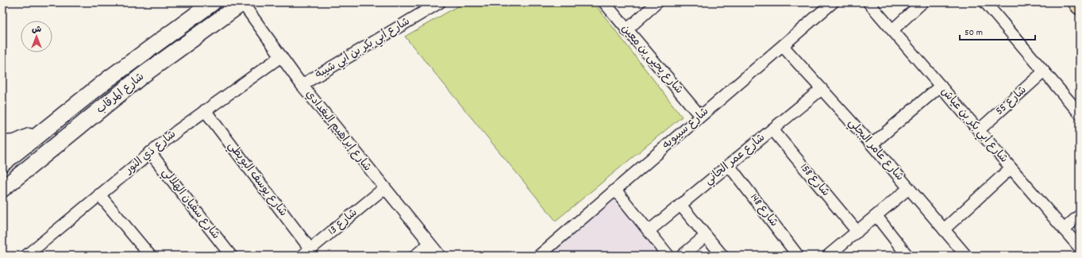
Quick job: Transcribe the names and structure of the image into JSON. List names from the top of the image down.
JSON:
{
  "streets": {
    "main road": ["شارع المرقاب"],
    "street": [
      "شارع أبي بكر بن أبي شيبة",
      "شارع يحيى بن معين",
      "شارع 55",
      "شارع أبي بكر بن عياش",
      "شارع سيبويه",
      "شارع إبراهيم البغدادي",
      "شارع عامر البجلي",
      "شارع ذي النور",
      "شارع عمر الجاني",
      "شارع يوسف البويطي",
      "شارع 158",
      "شارع سفيان الهلالي",
      "شارع 148",
      "شارع 13"
    ]
  },
  "crossings": [
    ["شارع أبي بكر بن أبي شيبة", "شارع إبراهيم البغدادي"],
    ["شارع يحيى بن معين", "شارع سيبويه"],
    ["شارع المرقاب", "شارع إبراهيم البغدادي"],
    ["شارع 55", "شارع أبي بكر بن عياش"],
    ["شارع سيبويه", "شارع عامر البجلي"],
    ["شارع إبراهيم البغدادي", "شارع ذي النور"],
    ["شارع إبراهيم البغدادي", "شارع 13"],
    ["شارع عامر البجلي", "شارع عمر الجاني"],
    ["شارع ذي النور", "شارع يوسف البويطي"],
    ["شارع ذي النور", "شارع سفيان الهلالي"],
    ["شارع عمر الجاني", "شارع 158"],
    ["شارع عمر الجاني", "شارع 148"],
    ["شارع يوسف البويطي", "شارع 13"]
  ],
  "scale_bar": "50 m",
  "north": "top"
}
